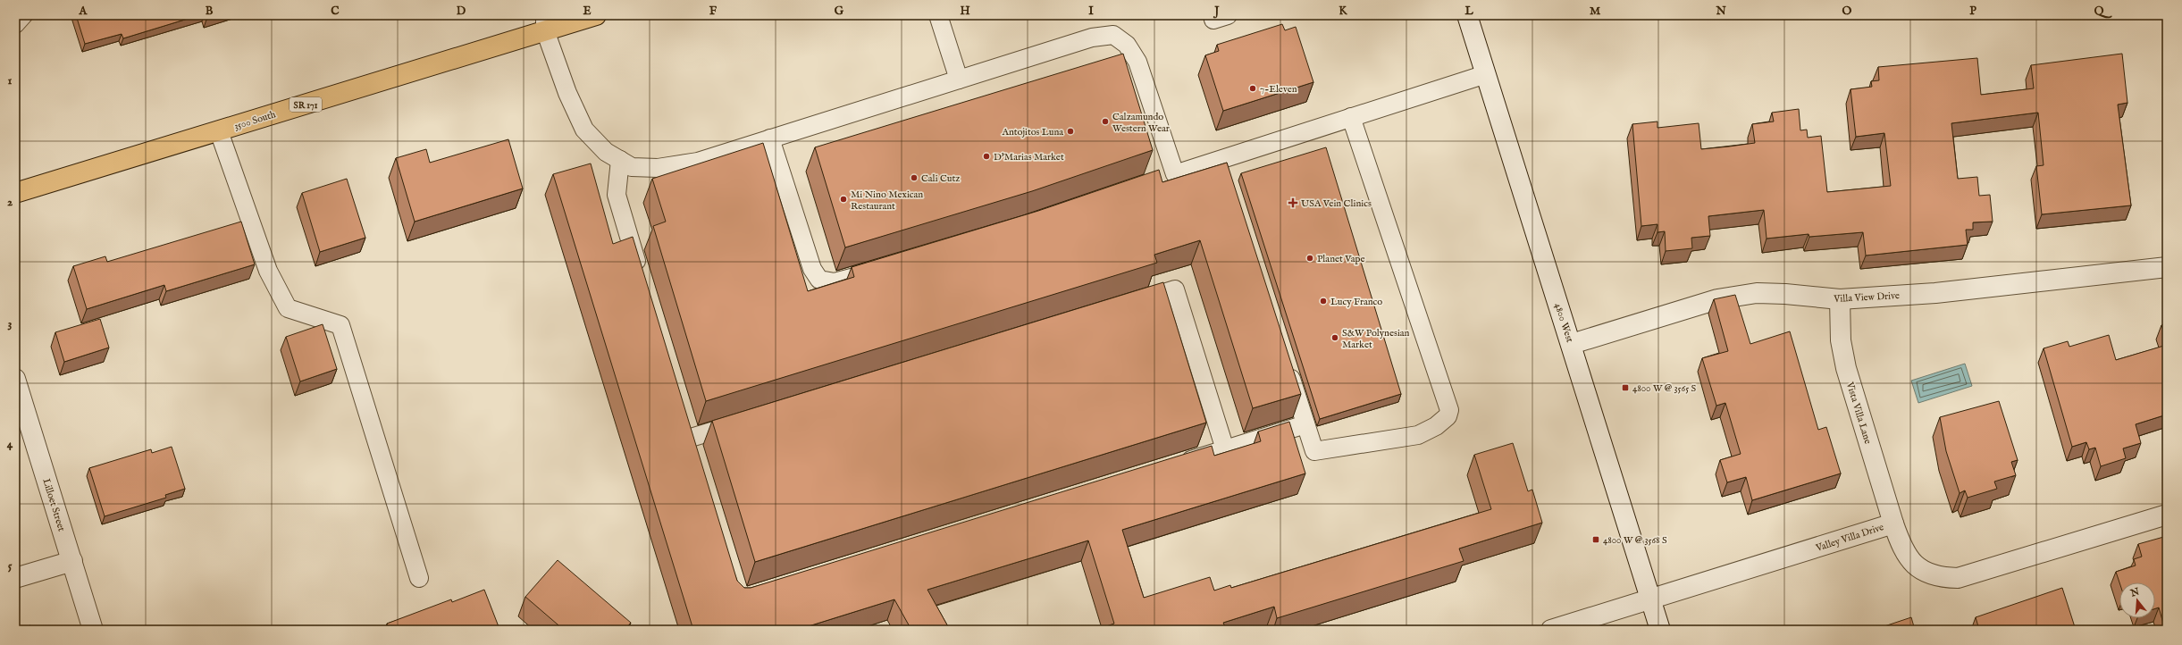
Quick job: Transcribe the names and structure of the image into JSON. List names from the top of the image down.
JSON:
{
  "streets": {
    "main road": ["SR 171", "3500 South"],
    "street": [
      "Villa View Drive",
      "4800 West",
      "Vista Villa Lane",
      "Lilloet Street",
      "Valley Villa Drive"
    ]
  },
  "crossings": [
    ["Villa View Drive", "4800 West"],
    ["Villa View Drive", "Vista Villa Lane"],
    ["4800 West", "Valley Villa Drive"],
    ["Vista Villa Lane", "Valley Villa Drive"]
  ],
  "places": {
    "other": [
      "7-Eleven",
      "Calzamundo Western Wear",
      "Antojitos Luna",
      "D'Marias Market",
      "Cali Cutz",
      "Mi Nino Mexican Restaurant",
      "Planet Vape",
      "Lucy Franco",
      "S&W Polynesian Market"
    ],
    "health": ["USA Vein Clinics"],
    "transit": ["4800 W @ 3565 S", "4800 W @ 3568 S"]
  },
  "north": "top",
  "grid": {
    "columns": [
      "A",
      "B",
      "C",
      "D",
      "E",
      "F",
      "G",
      "H",
      "I",
      "J",
      "K",
      "L",
      "M",
      "N",
      "O",
      "P",
      "Q"
    ],
    "rows": [
      "1",
      "2",
      "3",
      "4",
      "5"
    ]
  }
}
